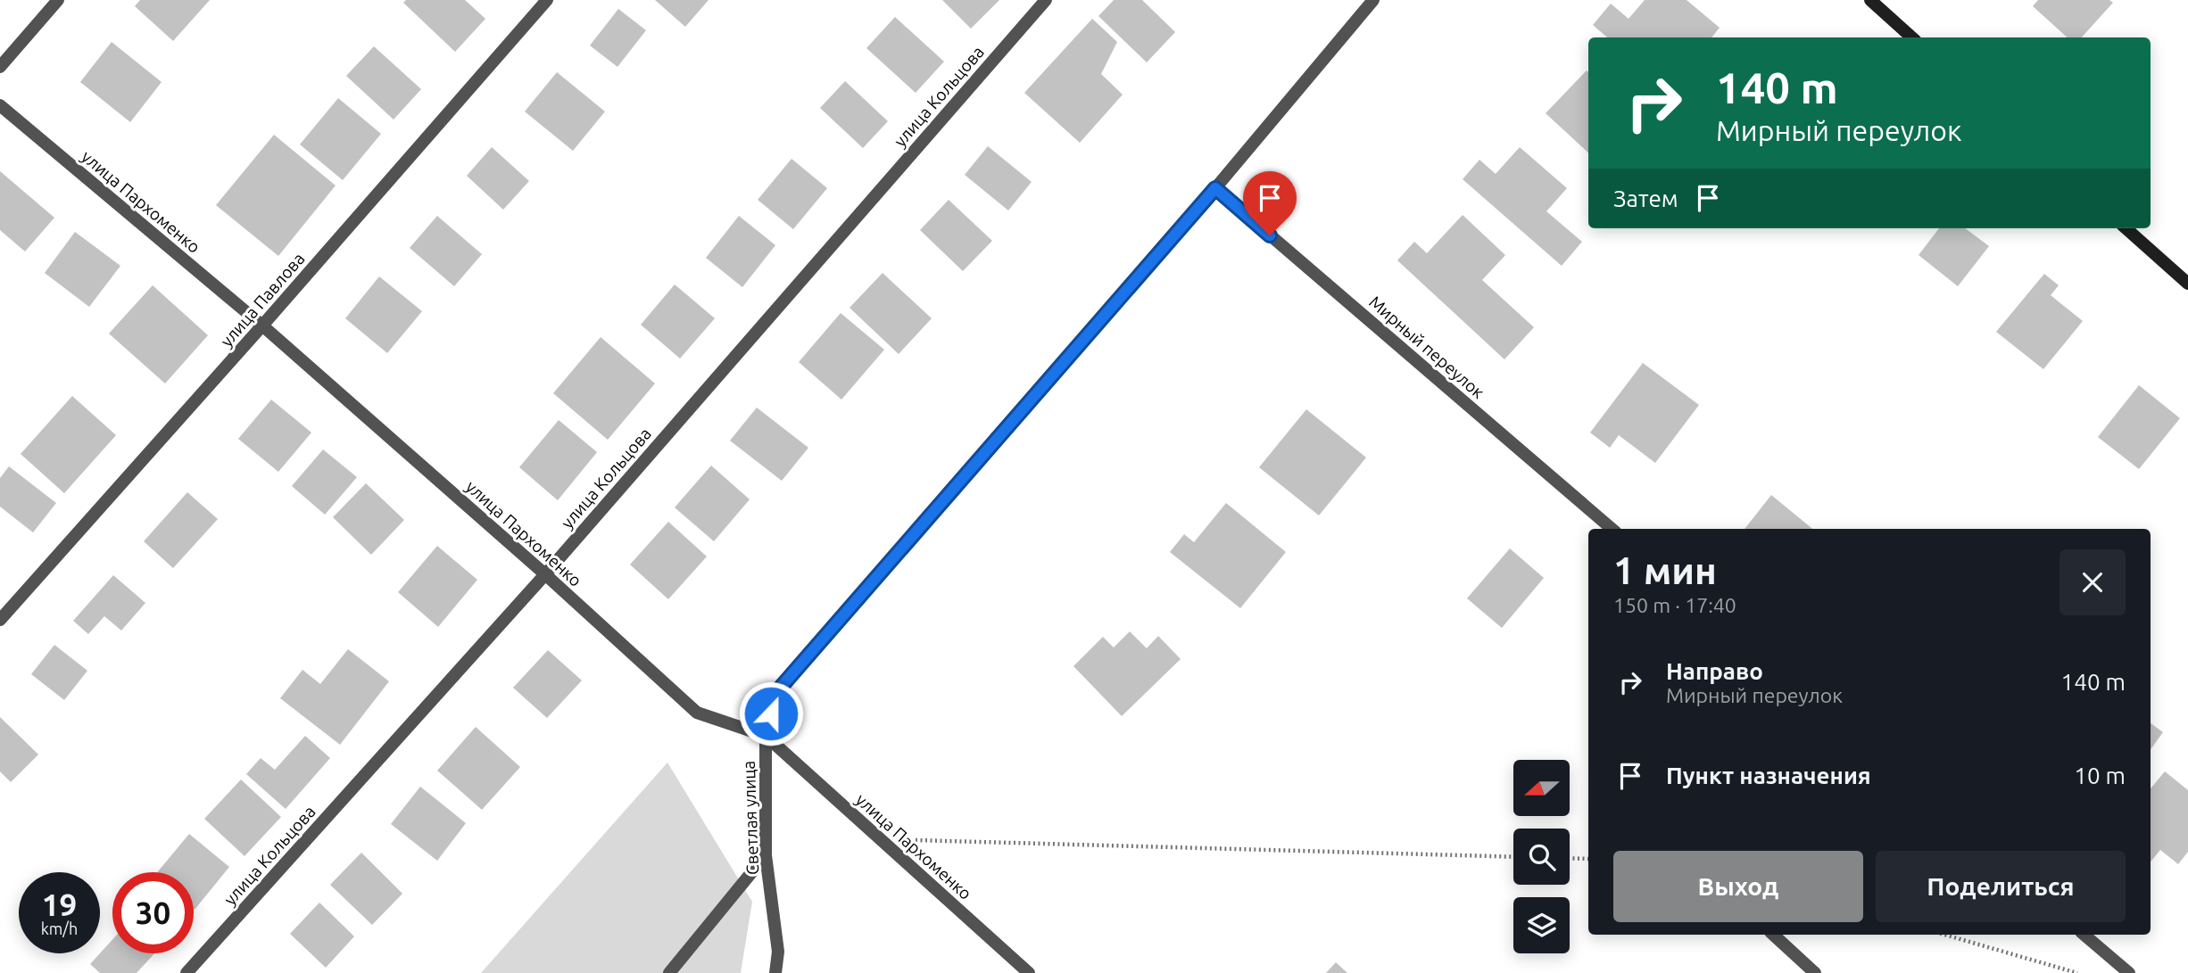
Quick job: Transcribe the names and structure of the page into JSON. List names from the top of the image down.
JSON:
{
  "streets": {
    "street": [
      "улица Кольцова",
      "улица Пархоменко",
      "улица Павлова",
      "Мирный переулок",
      "Светлая улица"
    ]
  },
  "crossings": [
    ["улица Кольцова", "улица Пархоменко"],
    ["улица Пархоменко", "улица Павлова"],
    ["улица Пархоменко", "Светлая улица"],
    ["Мирный переулок", "Светлая улица"]
  ],
  "north": "left",
  "page": {
    "turn": ["140 m", "Мирный переулок"],
    "then": "Затем",
    "heading": ["1 мин", "150 m · 17:40"],
    "list": [
      {
        "name": "Направо",
        "note": "Мирный переулок",
        "value": "140 m"
      },
      {
        "name": "Пункт назначения",
        "value": "10 m"
      }
    ],
    "buttons": ["Выход", "Поделиться"],
    "speed": "19 km/h",
    "limit": "30"
  }
}
